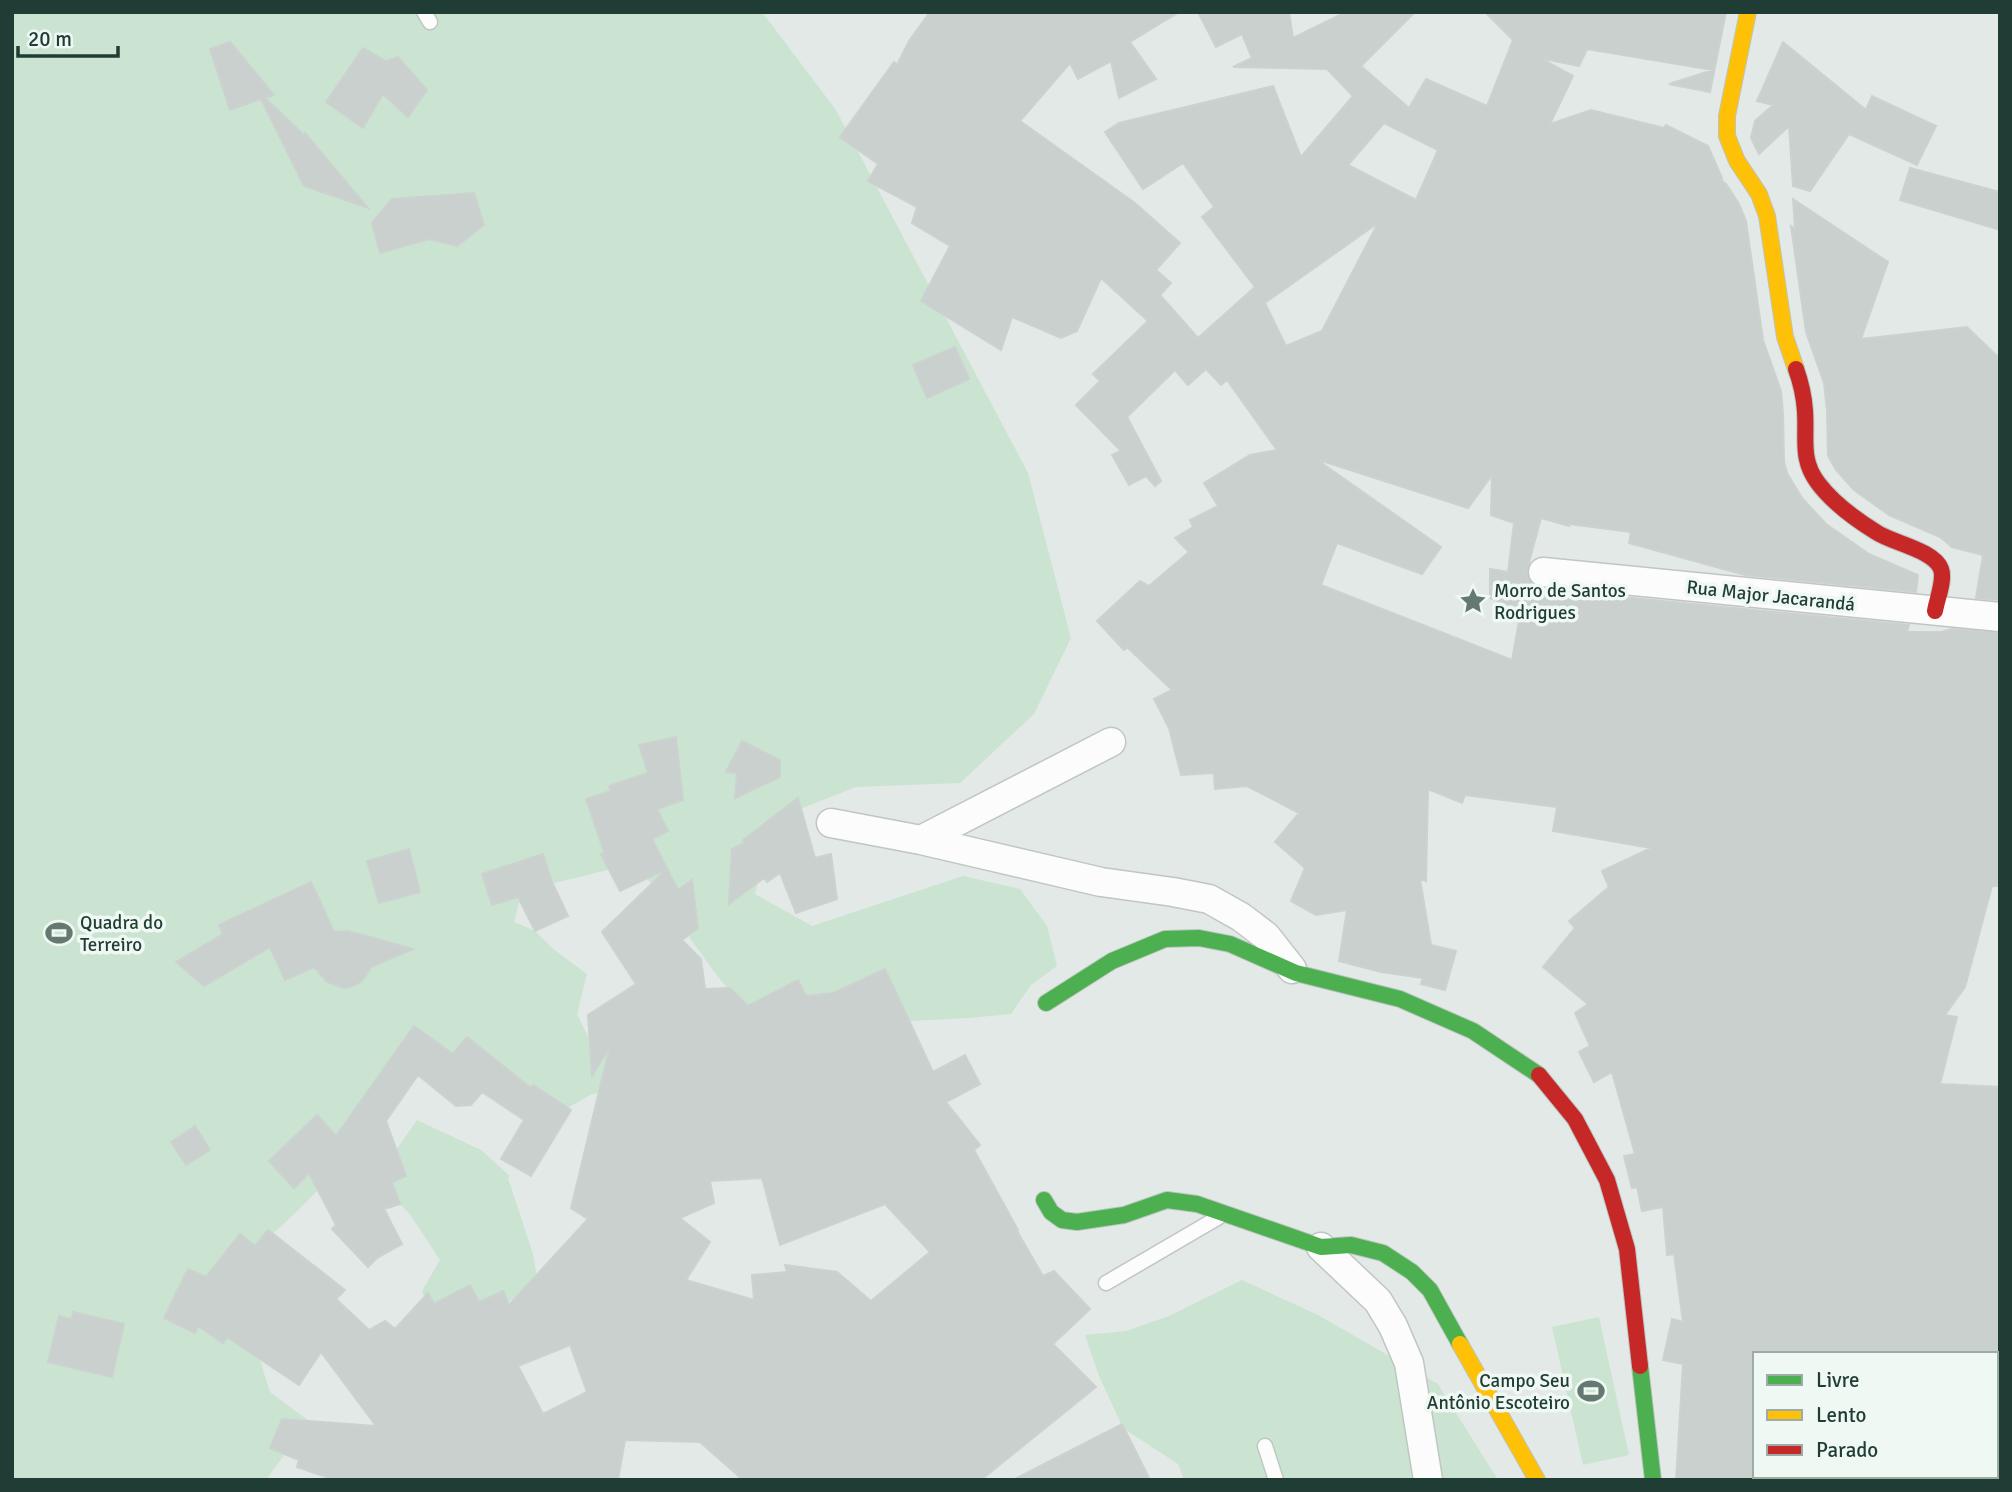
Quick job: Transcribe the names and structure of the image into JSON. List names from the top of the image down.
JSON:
{
  "streets": {
    "street": ["Rua Major Jacarandá"]
  },
  "places": {
    "place": ["Morro de Santos Rodrigues"],
    "sports": ["Quadra do Terreiro", "Campo Seu Antônio Escoteiro"]
  },
  "legend": ["Livre", "Lento", "Parado"],
  "scale_bar": "20 m"
}
